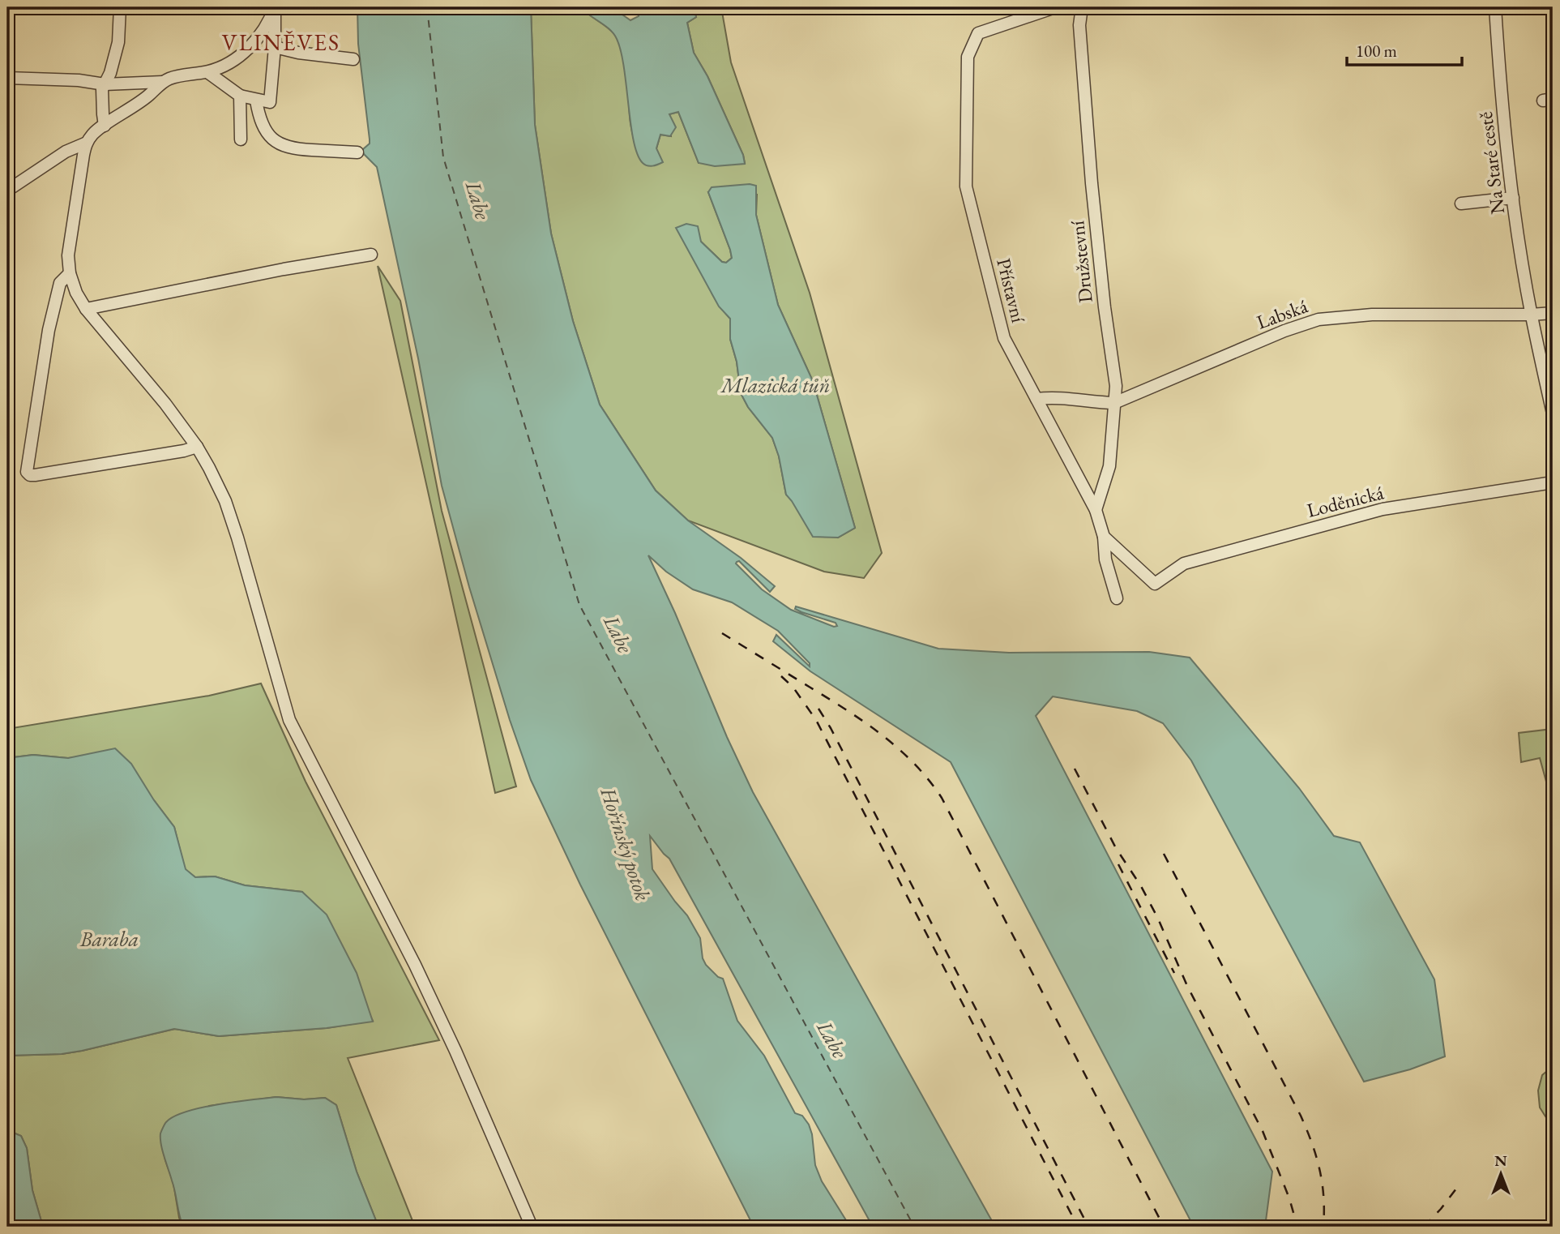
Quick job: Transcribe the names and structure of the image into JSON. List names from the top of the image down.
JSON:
{
  "streets": {
    "street": [
      "Na Staré cestě",
      "Družstevní",
      "Přístavní",
      "Labská",
      "Loděnická"
    ]
  },
  "crossings": [
    ["Na Staré cestě", "Labská"],
    ["Družstevní", "Přístavní"],
    ["Družstevní", "Labská"],
    ["Přístavní", "Labská"],
    ["Přístavní", "Loděnická"]
  ],
  "districts": ["VLINĚVES"],
  "water": [
    "Labe",
    "Mlazická tůň",
    "Hořínský potok",
    "Baraba"
  ],
  "scale_bar": "100 m",
  "north": "top"
}
